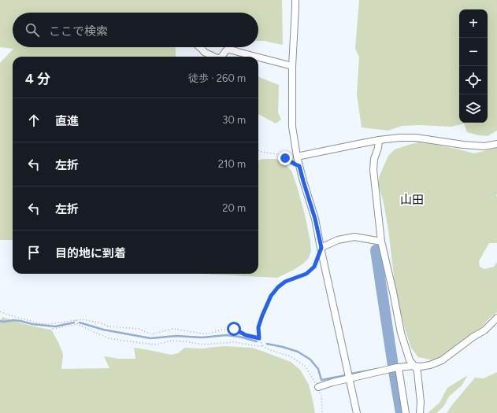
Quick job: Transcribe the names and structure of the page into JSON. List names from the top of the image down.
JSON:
{
  "districts": ["山田"],
  "page": {
    "map_buttons": ["+", "−"],
    "search": "ここで検索",
    "heading": ["4 分", "徒歩 · 260 m"],
    "list": [
      ["直進", "30 m"],
      ["左折", "210 m"],
      ["左折", "20 m"],
      "目的地に到着"
    ]
  }
}
